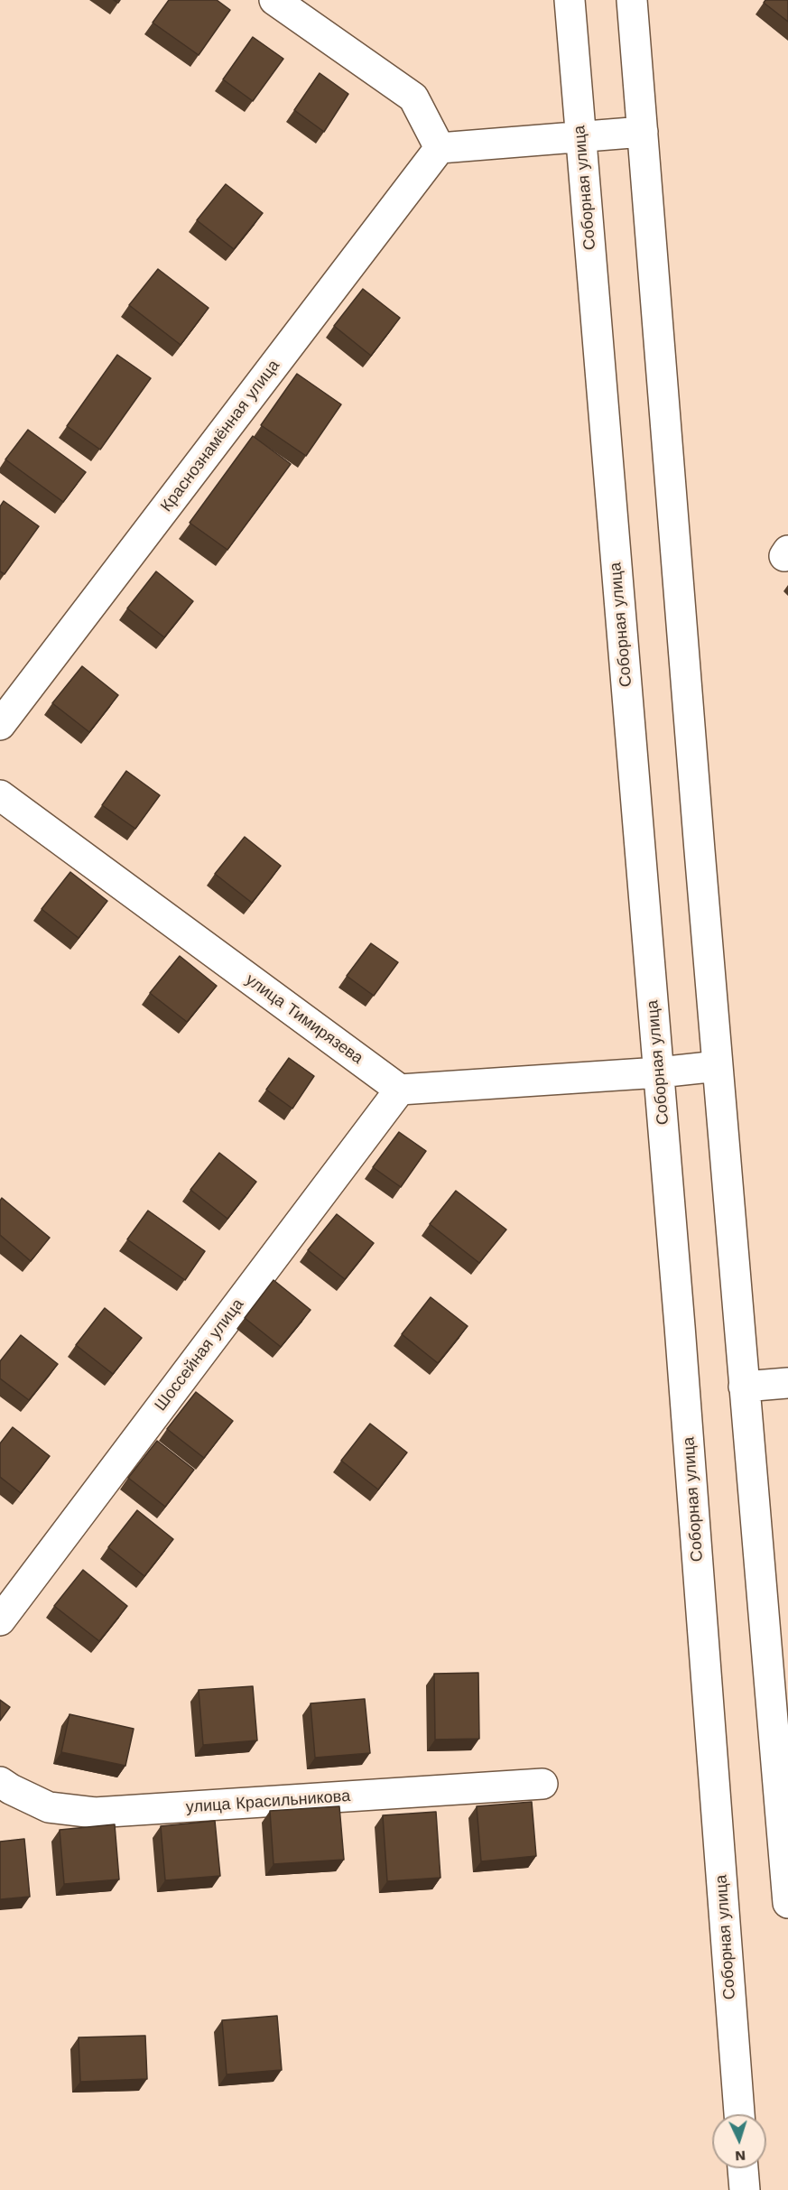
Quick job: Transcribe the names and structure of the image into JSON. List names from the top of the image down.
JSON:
{
  "streets": {
    "street": [
      "Соборная улица",
      "Краснознамённая улица",
      "улица Тимирязева",
      "Шоссейная улица",
      "улица Красильникова"
    ]
  },
  "crossings": [
    ["улица Тимирязева", "Шоссейная улица"]
  ],
  "north": "bottom"
}
